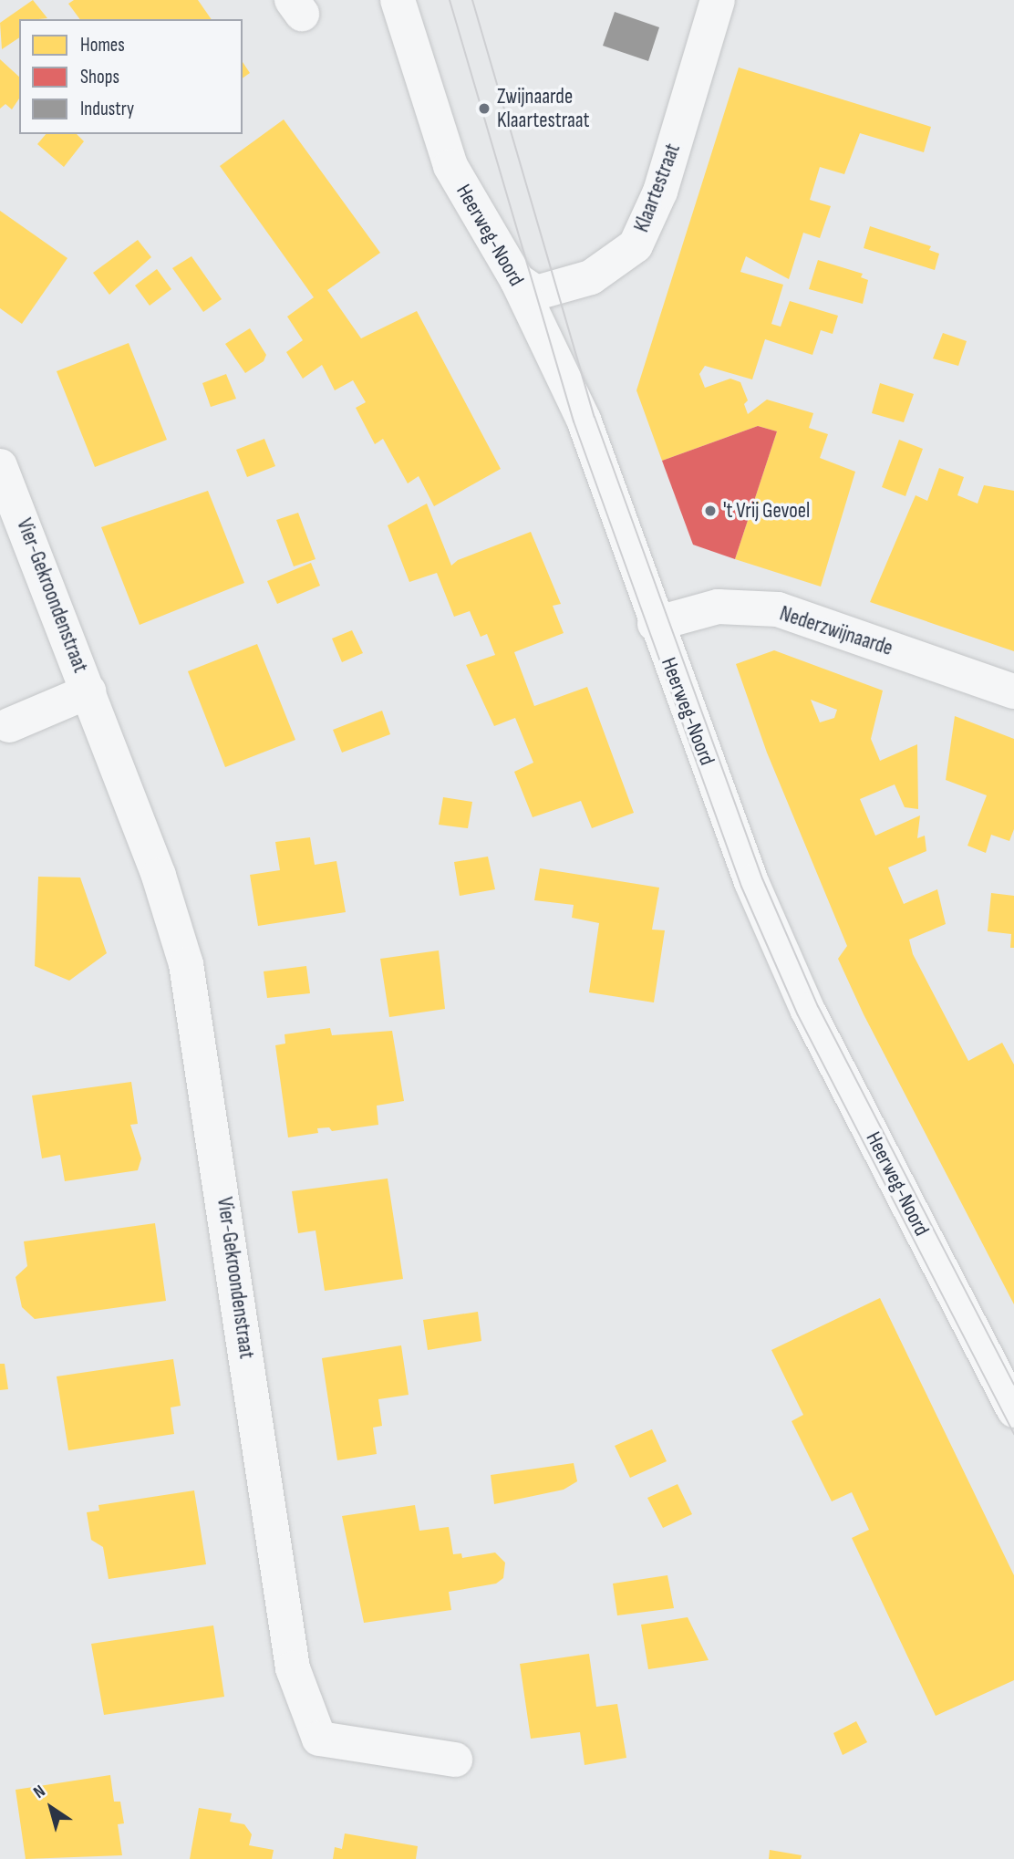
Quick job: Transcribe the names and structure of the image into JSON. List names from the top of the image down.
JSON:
{
  "streets": {
    "street": [
      "Klaartestraat",
      "Heerweg-Noord",
      "Vier-Gekroondenstraat",
      "Nederzwijnaarde"
    ]
  },
  "crossings": [
    ["Klaartestraat", "Heerweg-Noord"],
    ["Heerweg-Noord", "Nederzwijnaarde"]
  ],
  "places": ["Zwijnaarde Klaartestraat", "'t Vrij Gevoel"],
  "legend": ["Homes", "Shops", "Industry"],
  "north": "top left"
}
